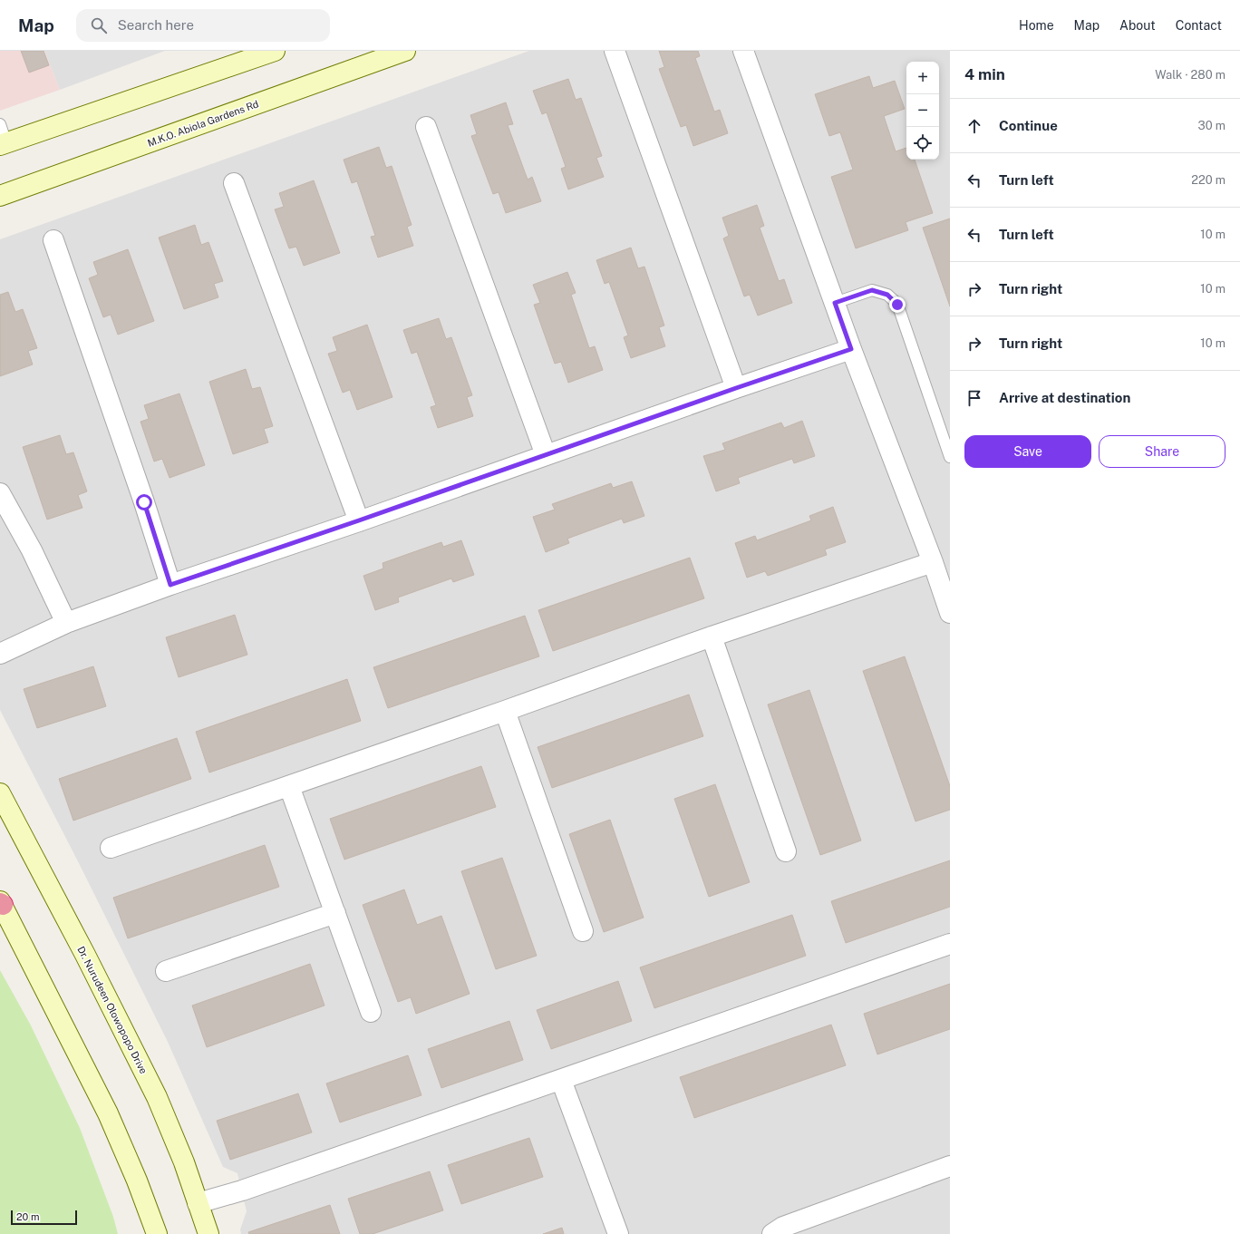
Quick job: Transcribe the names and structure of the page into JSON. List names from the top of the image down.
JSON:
{
  "streets": {
    "main road": ["M.K.O. Abiola Gardens Rd", "Dr. Nurudeen Olowopopo Drive"]
  },
  "scale_bar": "20 m",
  "page": {
    "header": "Map",
    "search": "Search here",
    "nav": [
      "Home",
      "Map",
      "About",
      "Contact"
    ],
    "heading": ["4 min", "Walk · 280 m"],
    "map_buttons": ["+", "−"],
    "list": [
      ["Continue", "30 m"],
      ["Turn left", "220 m"],
      ["Turn left", "10 m"],
      ["Turn right", "10 m"],
      ["Turn right", "10 m"],
      "Arrive at destination"
    ],
    "buttons": ["Save", "Share"],
    "scale": "20 m"
  }
}
